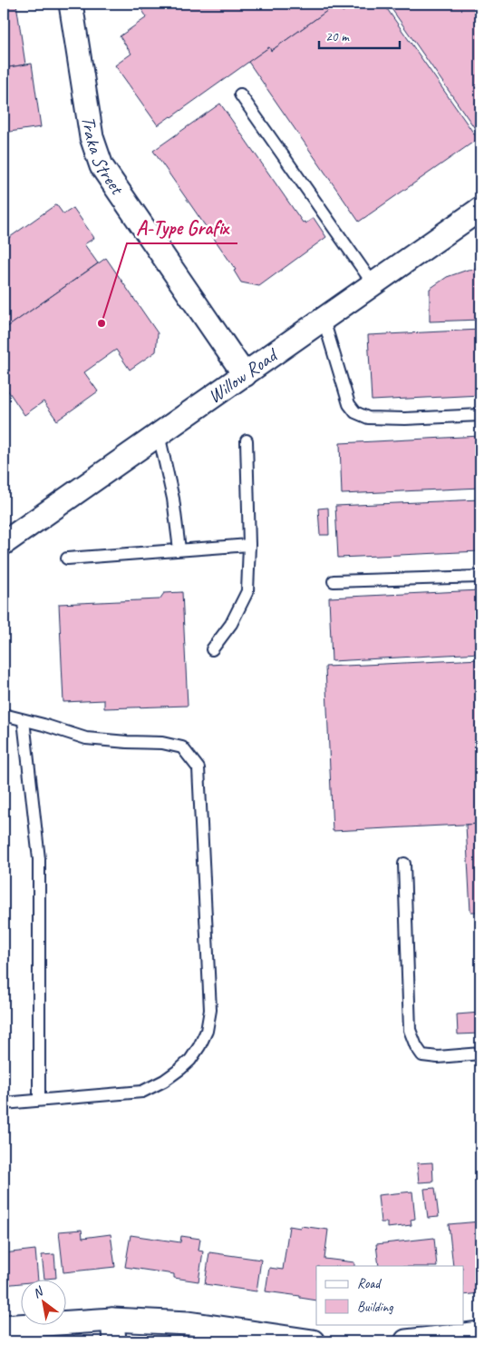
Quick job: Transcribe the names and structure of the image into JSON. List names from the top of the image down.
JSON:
{
  "streets": {
    "street": ["Traka Street", "Willow Road"]
  },
  "crossings": [
    ["Traka Street", "Willow Road"]
  ],
  "places": ["A-Type Grafix"],
  "legend": ["Road", "Building"],
  "scale_bar": "20 m",
  "north": "top left"
}
